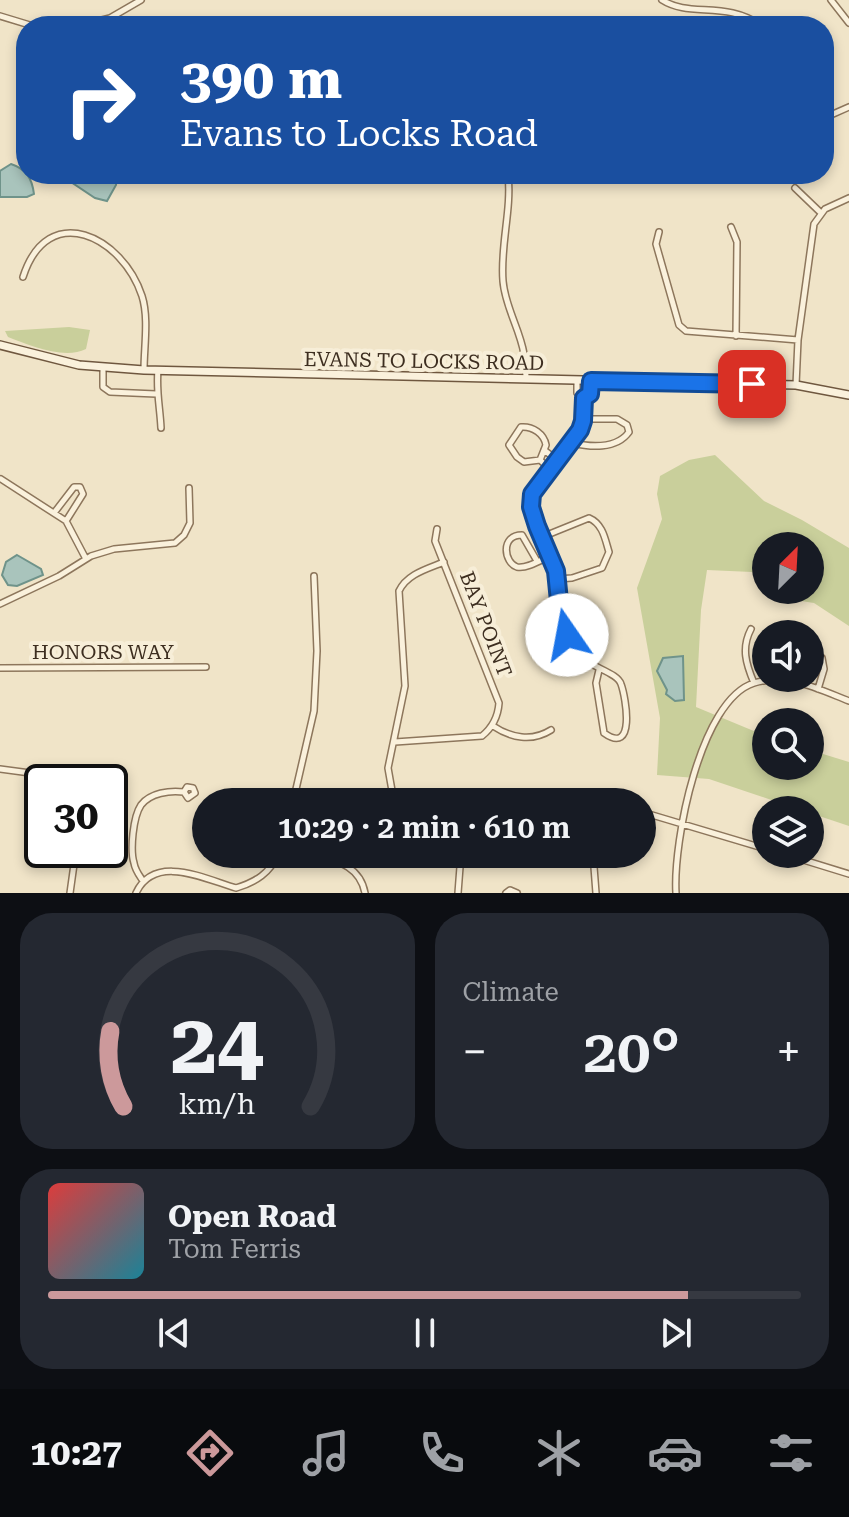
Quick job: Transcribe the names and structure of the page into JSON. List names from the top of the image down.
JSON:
{
  "streets": {
    "street": ["EVANS TO LOCKS ROAD", "BAY POINT", "HONORS WAY"]
  },
  "north": "top right",
  "page": {
    "turn": ["390 m", "Evans to Locks Road"],
    "limit": "30",
    "trip": "10:29 · 2 min · 610 m",
    "tile": "Climate",
    "heat": ["−", "20°", "+"],
    "song": ["Open Road", "Tom Ferris"],
    "tabs": "10:27",
    "gauge": ["24", "km/h"]
  }
}
